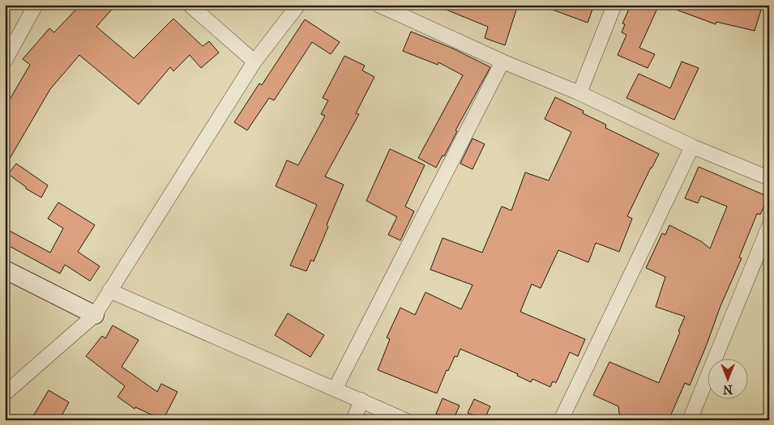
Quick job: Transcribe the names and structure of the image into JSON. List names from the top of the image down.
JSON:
{
  "north": "bottom"
}
